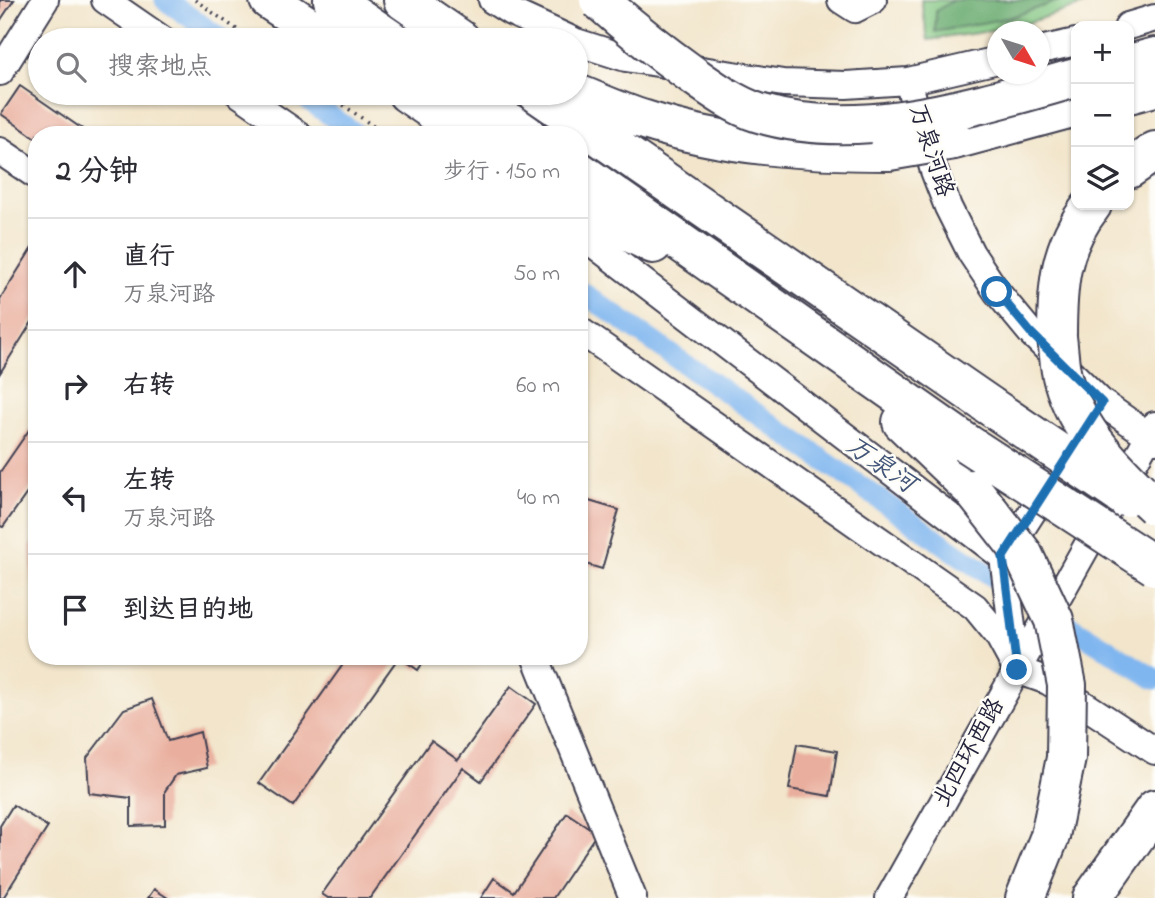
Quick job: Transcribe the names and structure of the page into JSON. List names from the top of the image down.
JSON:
{
  "streets": {
    "street": ["万泉河路", "北四环西路"]
  },
  "crossings": [
    ["万泉河路", "北四环西路"]
  ],
  "water": ["万泉河"],
  "north": "bottom right",
  "page": {
    "map_buttons": ["+", "−"],
    "search": "搜索地点",
    "heading": ["2 分钟", "步行 · 150 m"],
    "list": [
      ["直行", "万泉河路", "50 m"],
      ["右转", "60 m"],
      ["左转", "万泉河路", "40 m"],
      "到达目的地"
    ]
  }
}
